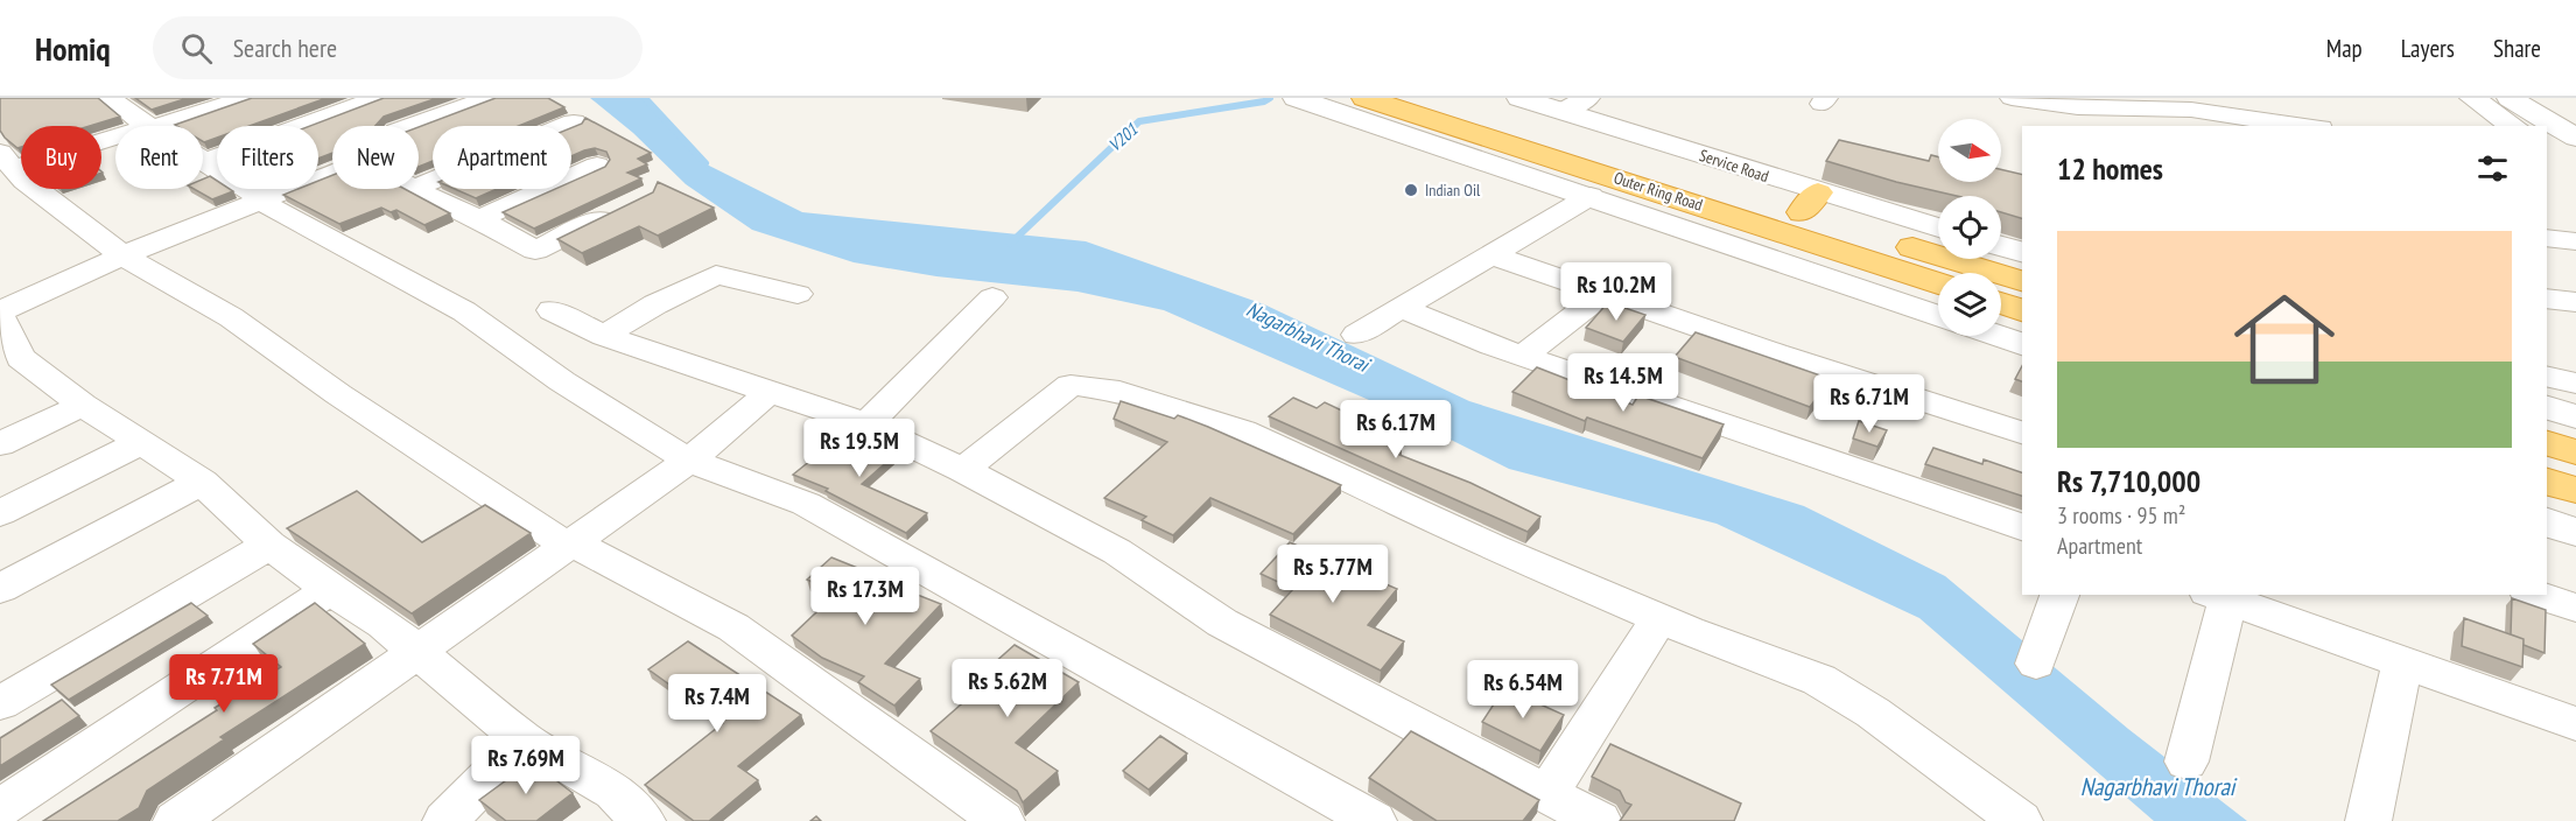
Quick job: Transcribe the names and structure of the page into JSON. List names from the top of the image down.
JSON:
{
  "streets": {
    "highway": ["Outer Ring Road"],
    "street": ["Service Road"]
  },
  "crossings": [
    ["Service Road", "Outer Ring Road"]
  ],
  "water": ["V201", "Nagarbhavi Thorai"],
  "places": ["Indian Oil"],
  "north": "right",
  "page": {
    "header": "Homiq",
    "search": "Search here",
    "nav": ["Map", "Layers", "Share"],
    "chip": [
      "Buy",
      "Rent",
      "Filters",
      "New",
      "Apartment"
    ],
    "heading": "12 homes",
    "list": [
      {
        "name": "Rs 7,710,000",
        "note": "3 rooms · 95 m² · Apartment"
      }
    ],
    "price": [
      "Rs 10.2M",
      "Rs 14.5M",
      "Rs 6.71M",
      "Rs 6.17M",
      "Rs 19.5M",
      "Rs 5.77M",
      "Rs 17.3M",
      "Rs 7.71M",
      "Rs 5.62M",
      "Rs 6.54M",
      "Rs 7.4M",
      "Rs 7.69M"
    ]
  }
}
